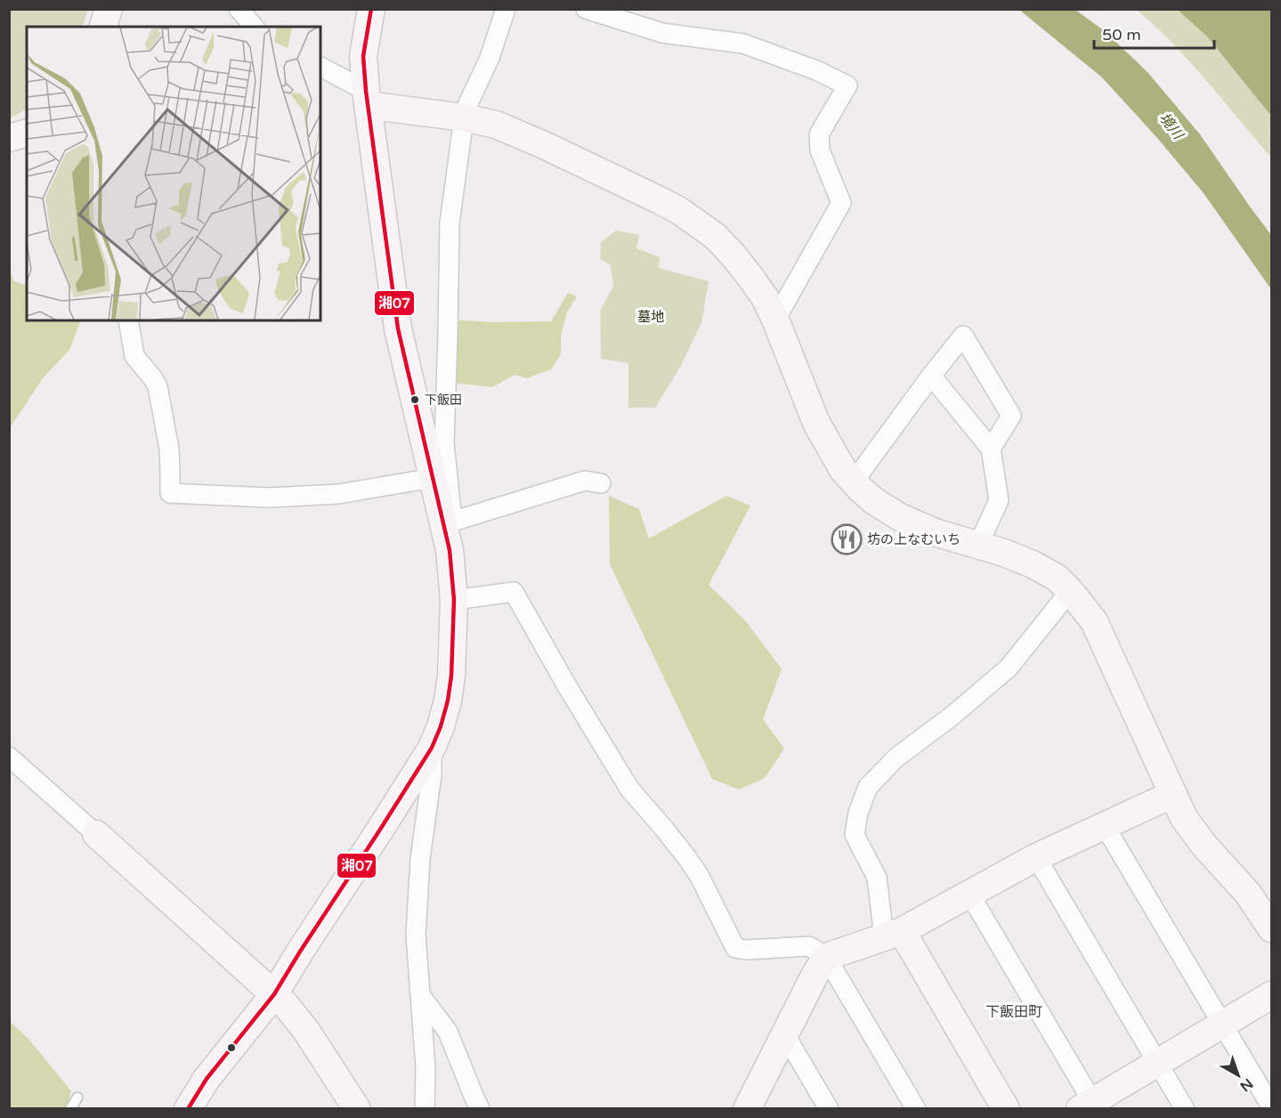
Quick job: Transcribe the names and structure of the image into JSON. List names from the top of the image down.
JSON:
{
  "districts": ["下飯田町"],
  "water": ["境川"],
  "parks": ["墓地"],
  "places": {
    "other": ["下飯田"],
    "restaurant": ["坊の上なむいち"]
  },
  "lines": ["transit line 湘07"],
  "scale_bar": "50 m",
  "north": "bottom right"
}
